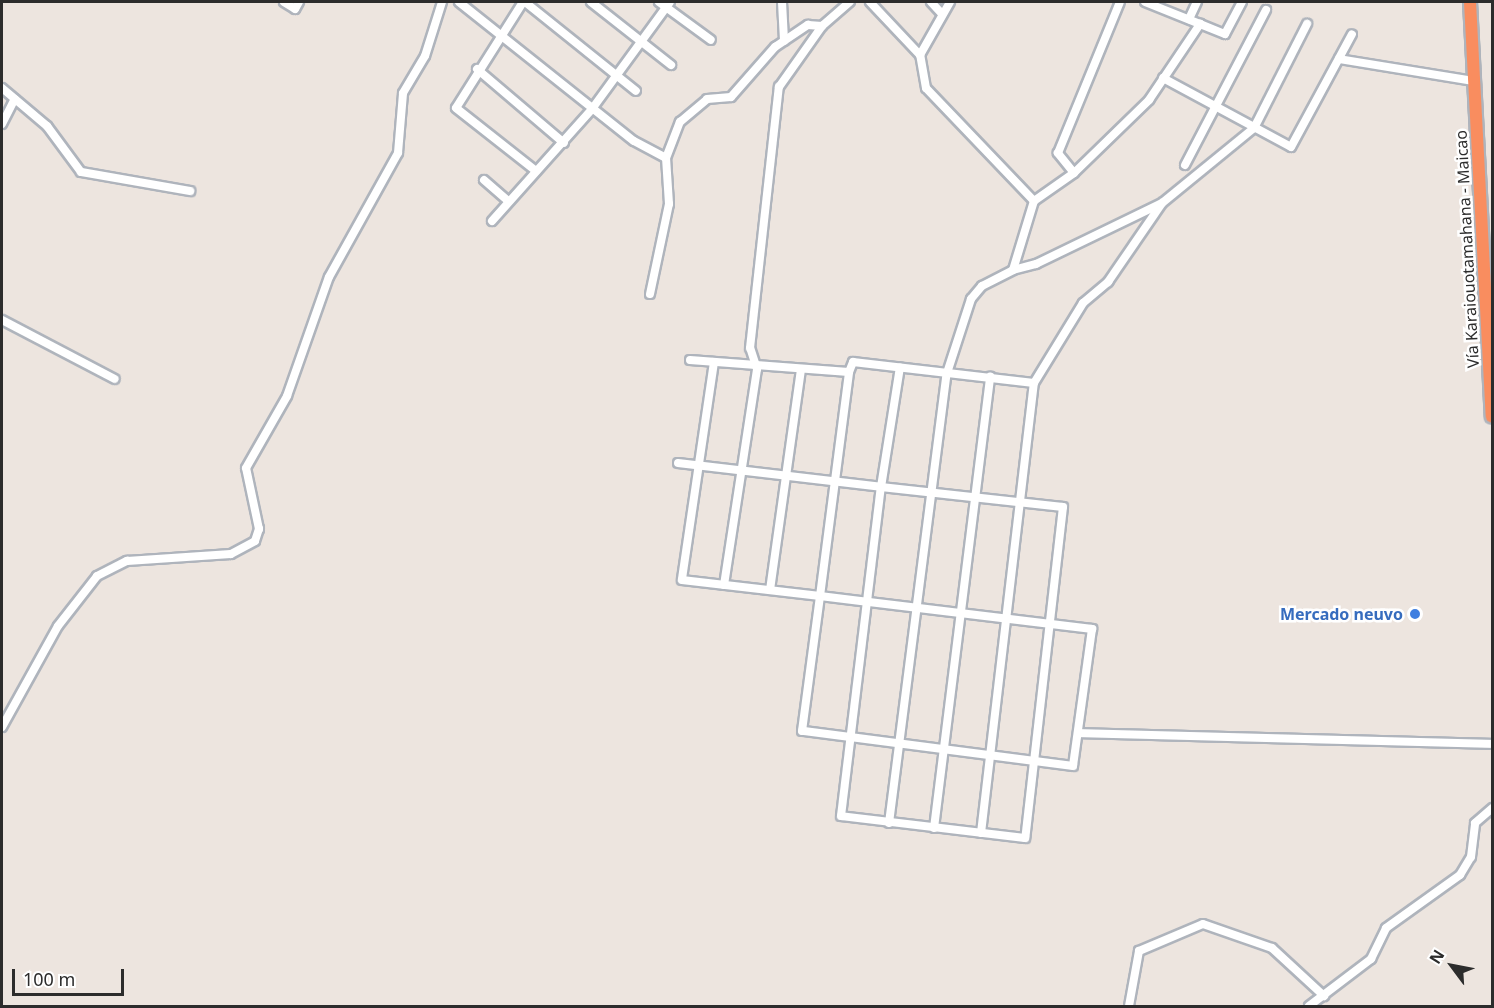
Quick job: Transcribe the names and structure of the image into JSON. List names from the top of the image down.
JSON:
{
  "streets": {
    "highway": ["Vía Karaiouotamahana - Maicao"]
  },
  "places": ["Mercado neuvo"],
  "scale_bar": "100 m",
  "north": "top left"
}
